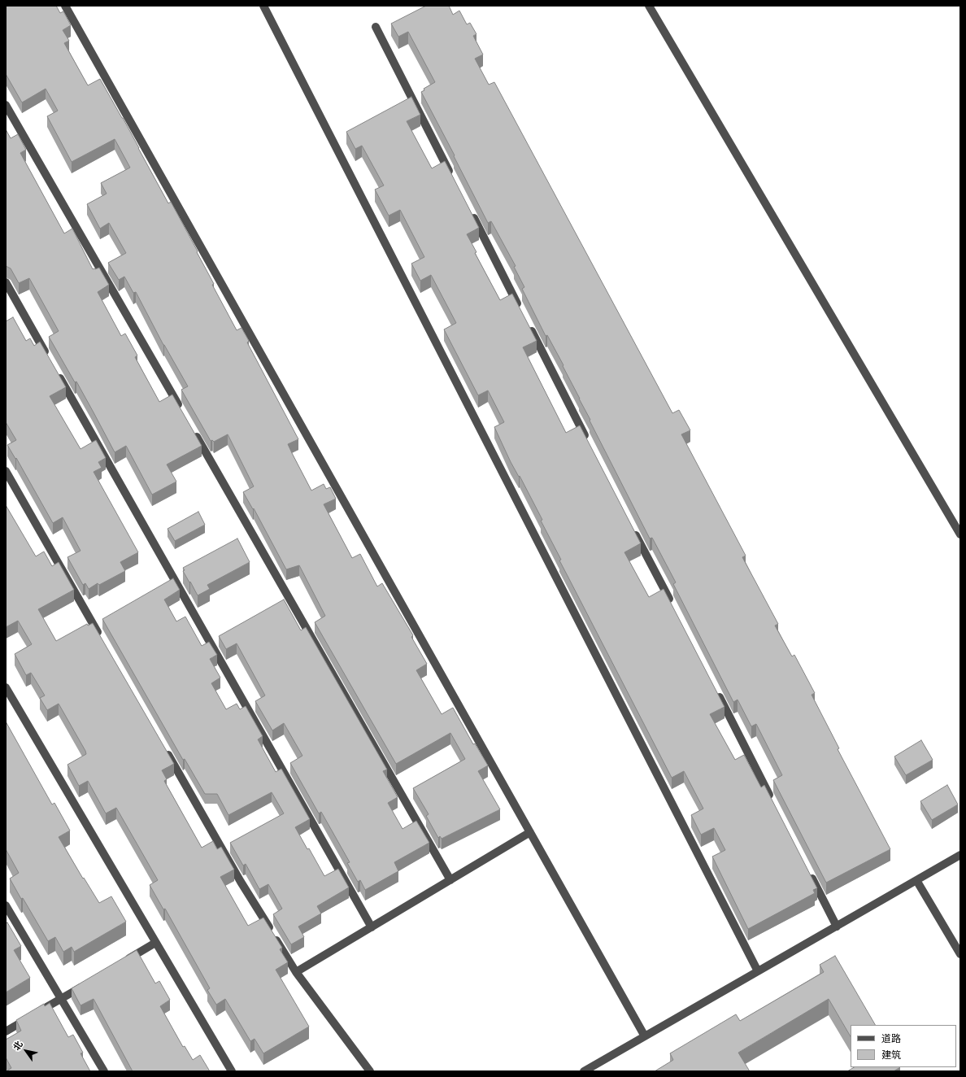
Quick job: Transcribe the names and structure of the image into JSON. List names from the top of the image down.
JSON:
{
  "legend": ["道路", "建筑"],
  "north": "top left"
}
